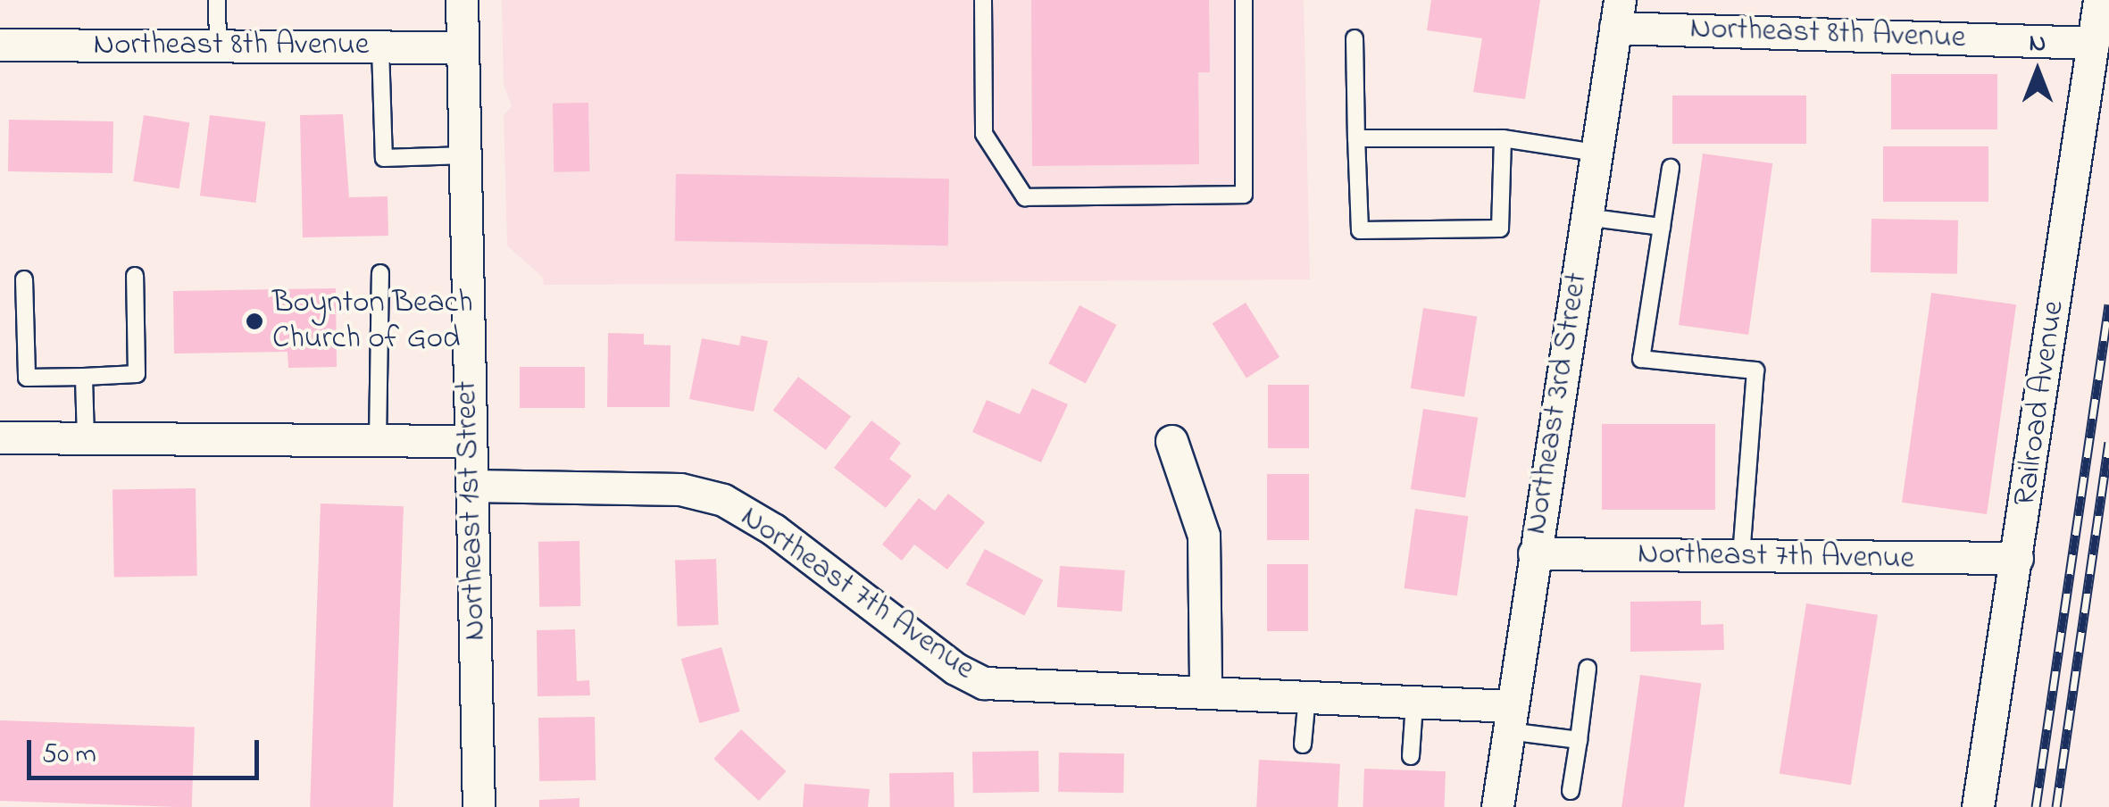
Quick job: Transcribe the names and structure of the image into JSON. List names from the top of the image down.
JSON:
{
  "streets": {
    "street": [
      "Northeast 8th Avenue",
      "Northeast 3rd Street",
      "Railroad Avenue",
      "Northeast 1st Street",
      "Northeast 7th Avenue"
    ]
  },
  "crossings": [
    ["Northeast 8th Avenue", "Northeast 3rd Street"],
    ["Northeast 8th Avenue", "Railroad Avenue"],
    ["Northeast 8th Avenue", "Northeast 1st Street"],
    ["Northeast 3rd Street", "Northeast 7th Avenue"],
    ["Railroad Avenue", "Northeast 7th Avenue"],
    ["Northeast 1st Street", "Northeast 7th Avenue"]
  ],
  "places": ["Boynton Beach Church of God"],
  "scale_bar": "50 m",
  "north": "top"
}
